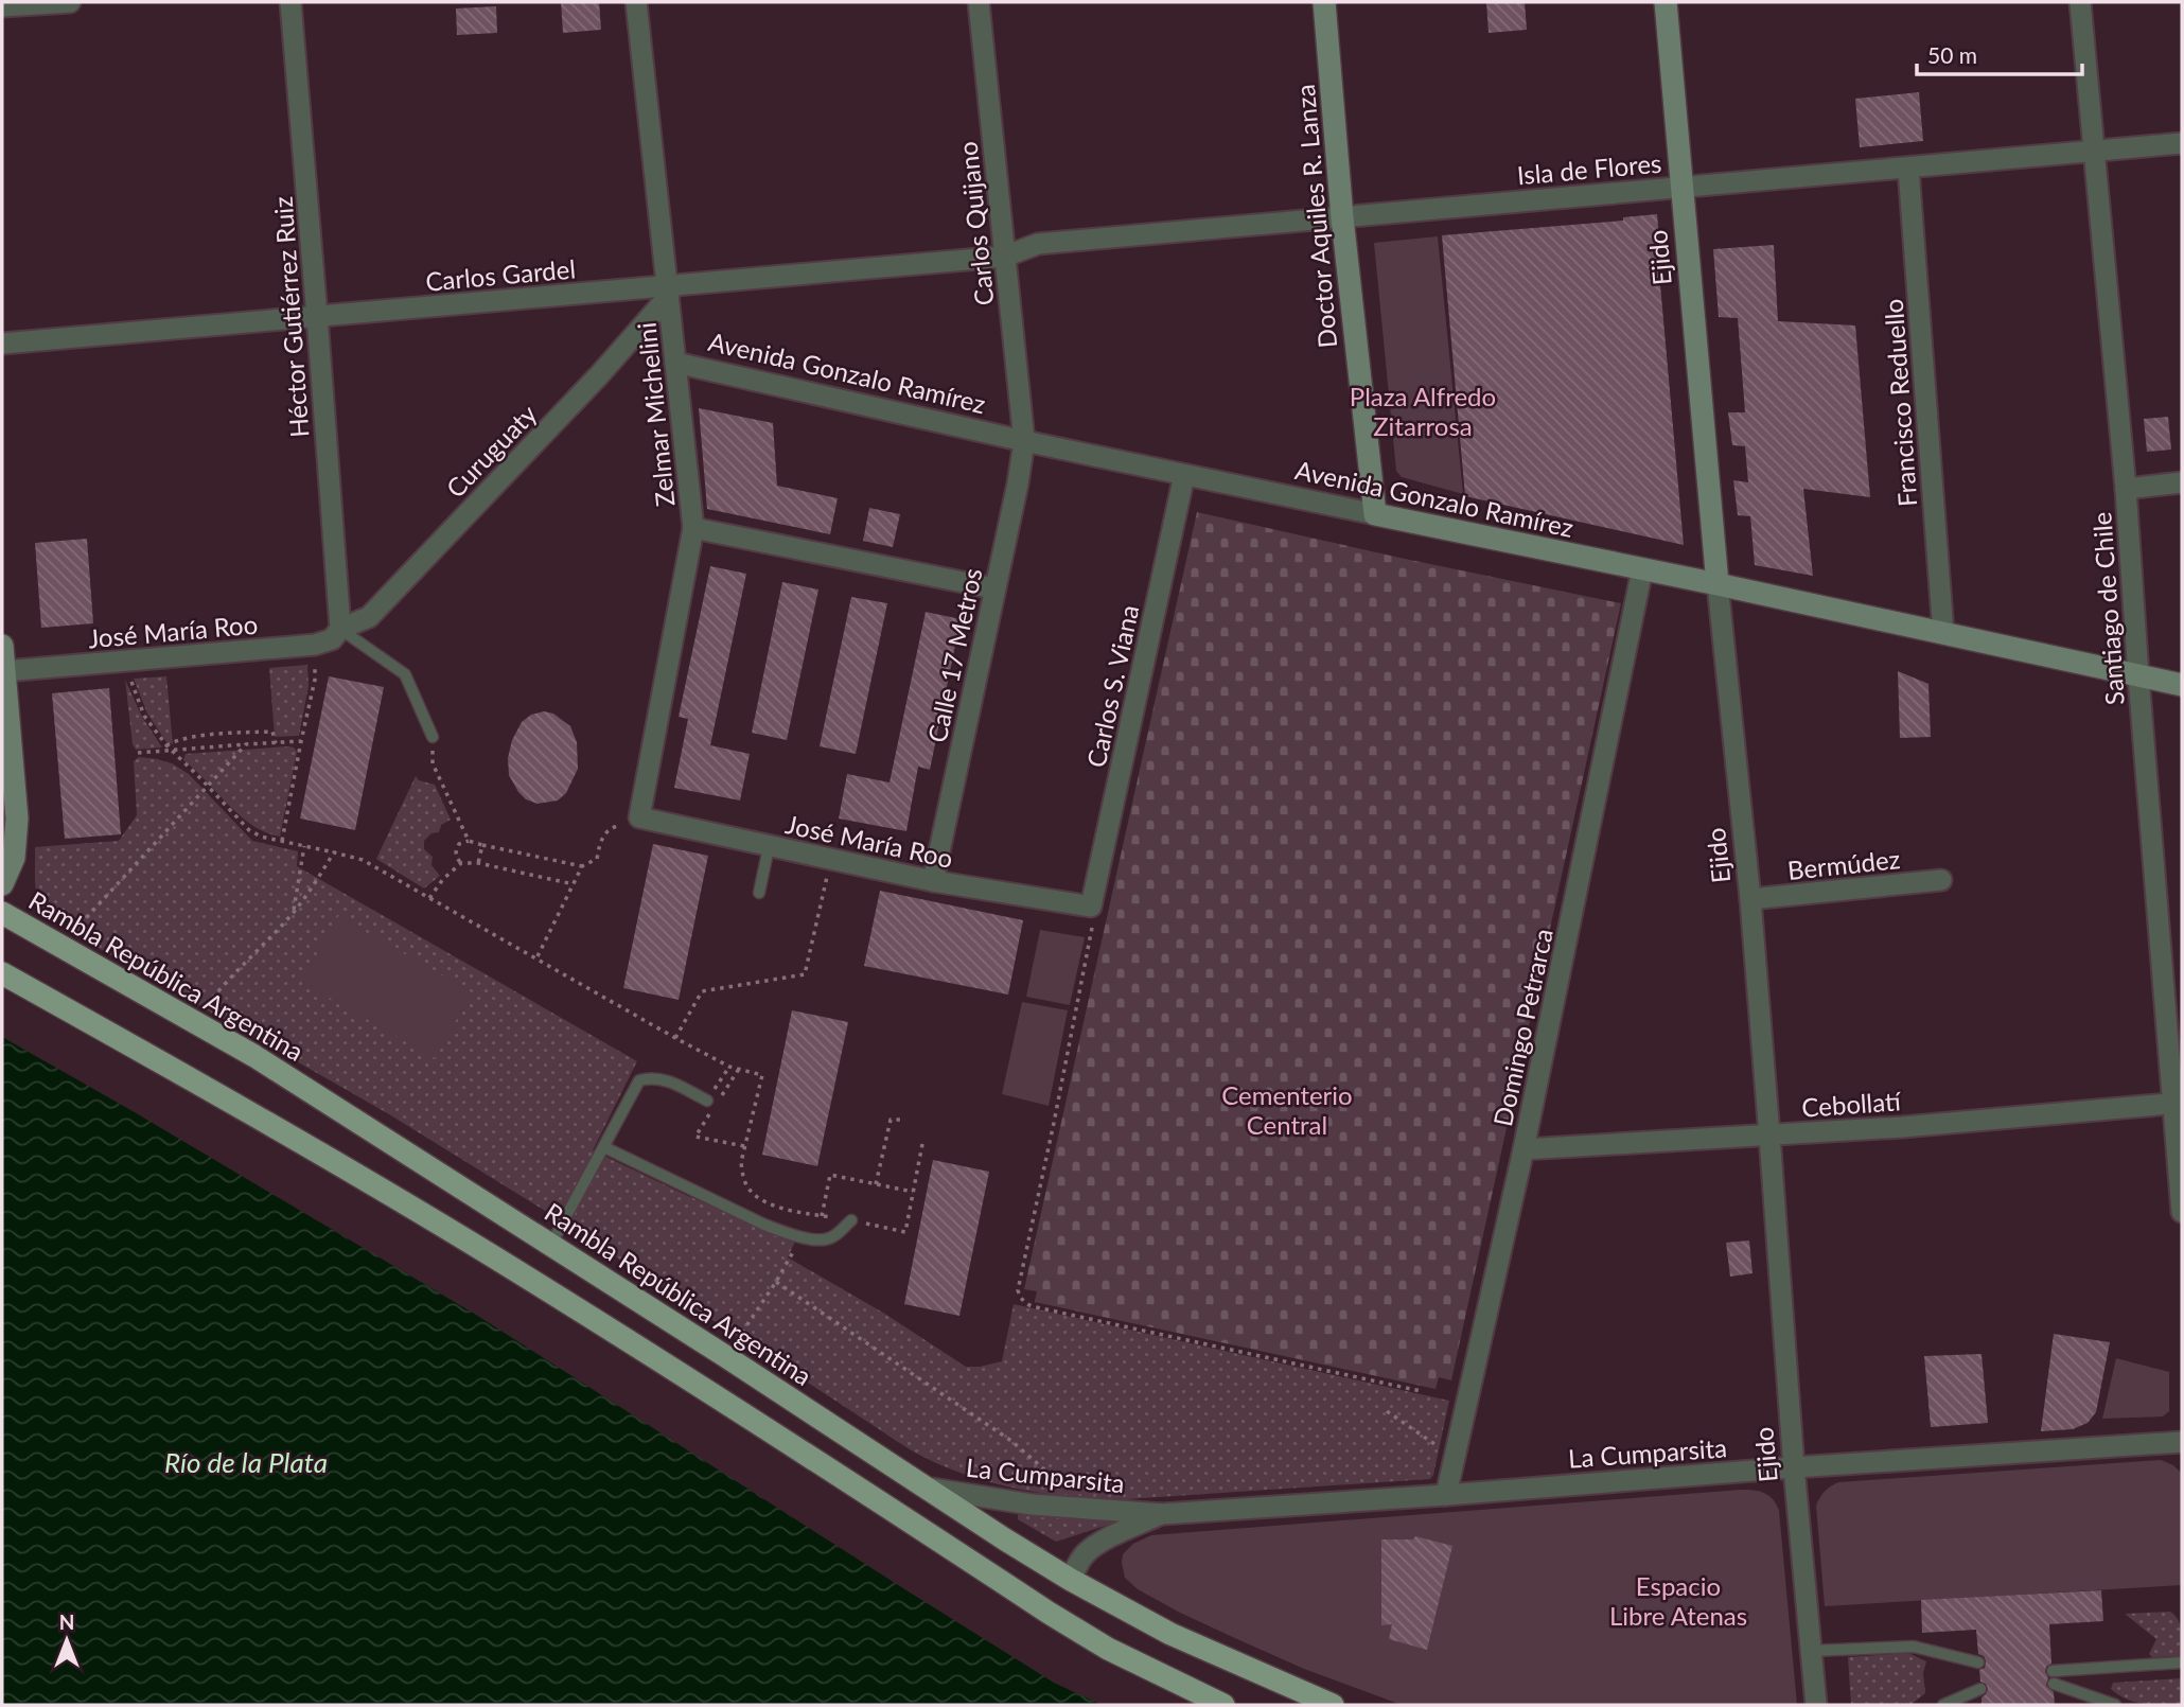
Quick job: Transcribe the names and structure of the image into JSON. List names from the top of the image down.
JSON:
{
  "streets": {
    "main road": ["Rambla República Argentina"],
    "street": [
      "Isla de Flores",
      "Doctor Aquiles R. Lanza",
      "Carlos Quijano",
      "Ejido",
      "Carlos Gardel",
      "Héctor Gutiérrez Ruiz",
      "Avenida Gonzalo Ramírez",
      "Francisco Reduello",
      "Zelmar Michelini",
      "Curuguaty",
      "Santiago de Chile",
      "José María Roo",
      "Calle 17 Metros",
      "Carlos S. Viana",
      "Bermúdez",
      "Domingo Petrarca",
      "Cebollatí",
      "La Cumparsita"
    ]
  },
  "crossings": [
    ["Isla de Flores", "Doctor Aquiles R. Lanza"],
    ["Isla de Flores", "Carlos Quijano"],
    ["Isla de Flores", "Ejido"],
    ["Isla de Flores", "Carlos Gardel"],
    ["Isla de Flores", "Francisco Reduello"],
    ["Isla de Flores", "Santiago de Chile"],
    ["Doctor Aquiles R. Lanza", "Avenida Gonzalo Ramírez"],
    ["Carlos Quijano", "Carlos Gardel"],
    ["Carlos Quijano", "Avenida Gonzalo Ramírez"],
    ["Carlos Quijano", "Calle 17 Metros"],
    ["Ejido", "Avenida Gonzalo Ramírez"],
    ["Ejido", "Bermúdez"],
    ["Ejido", "Cebollatí"],
    ["Ejido", "La Cumparsita"],
    ["Carlos Gardel", "Héctor Gutiérrez Ruiz"],
    ["Carlos Gardel", "Zelmar Michelini"],
    ["Carlos Gardel", "Curuguaty"],
    ["Héctor Gutiérrez Ruiz", "Curuguaty"],
    ["Héctor Gutiérrez Ruiz", "José María Roo"],
    ["Avenida Gonzalo Ramírez", "Francisco Reduello"],
    ["Avenida Gonzalo Ramírez", "Zelmar Michelini"],
    ["Avenida Gonzalo Ramírez", "Santiago de Chile"],
    ["Avenida Gonzalo Ramírez", "Calle 17 Metros"],
    ["Avenida Gonzalo Ramírez", "Carlos S. Viana"],
    ["Avenida Gonzalo Ramírez", "Domingo Petrarca"],
    ["Zelmar Michelini", "Curuguaty"],
    ["Zelmar Michelini", "José María Roo"],
    ["Curuguaty", "José María Roo"],
    ["Santiago de Chile", "Cebollatí"],
    ["José María Roo", "Calle 17 Metros"],
    ["José María Roo", "Carlos S. Viana"],
    ["Rambla República Argentina", "La Cumparsita"],
    ["Domingo Petrarca", "Cebollatí"],
    ["Domingo Petrarca", "La Cumparsita"]
  ],
  "water": ["Río de la Plata"],
  "parks": ["Plaza Alfredo Zitarrosa", "Cementerio Central", "Espacio Libre Atenas"],
  "scale_bar": "50 m",
  "north": "top"
}
